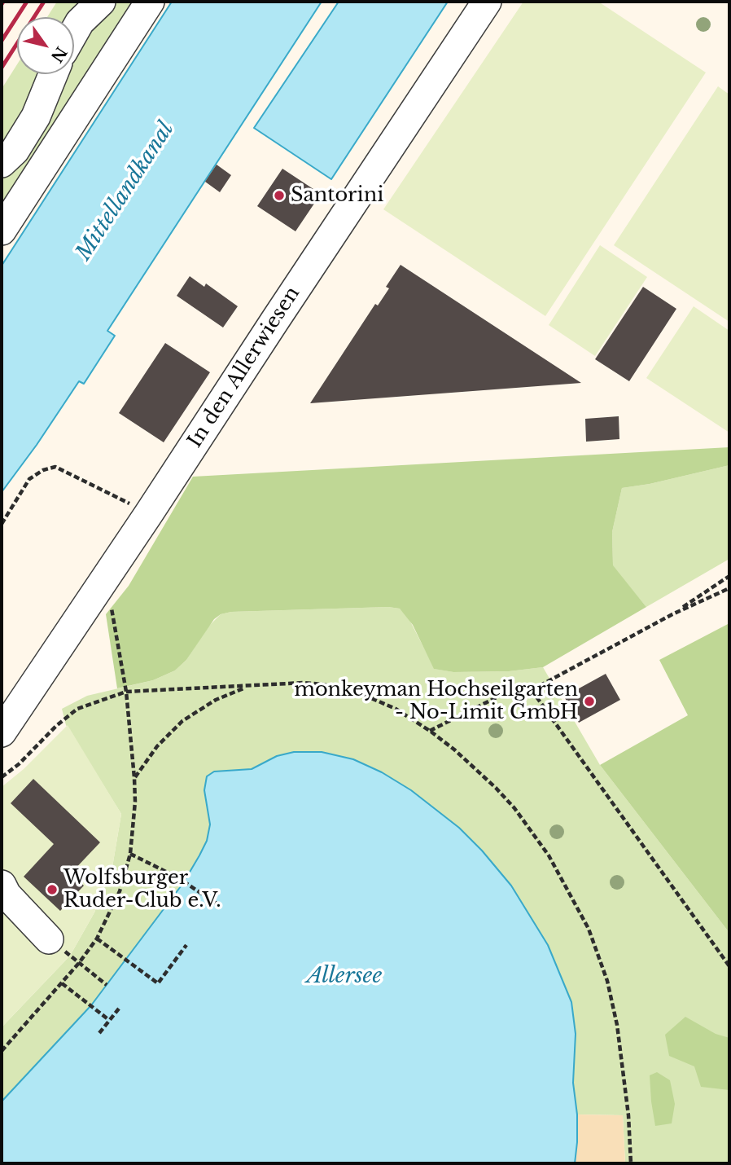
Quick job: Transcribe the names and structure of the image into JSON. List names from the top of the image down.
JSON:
{
  "streets": {
    "street": ["In den Allerwiesen"]
  },
  "water": ["Mittellandkanal", "Allersee"],
  "places": ["Santorini", "monkeyman Hochseilgarten - No-Limit GmbH", "Wolfsburger Ruder-Club e.V."],
  "north": "bottom right"
}
